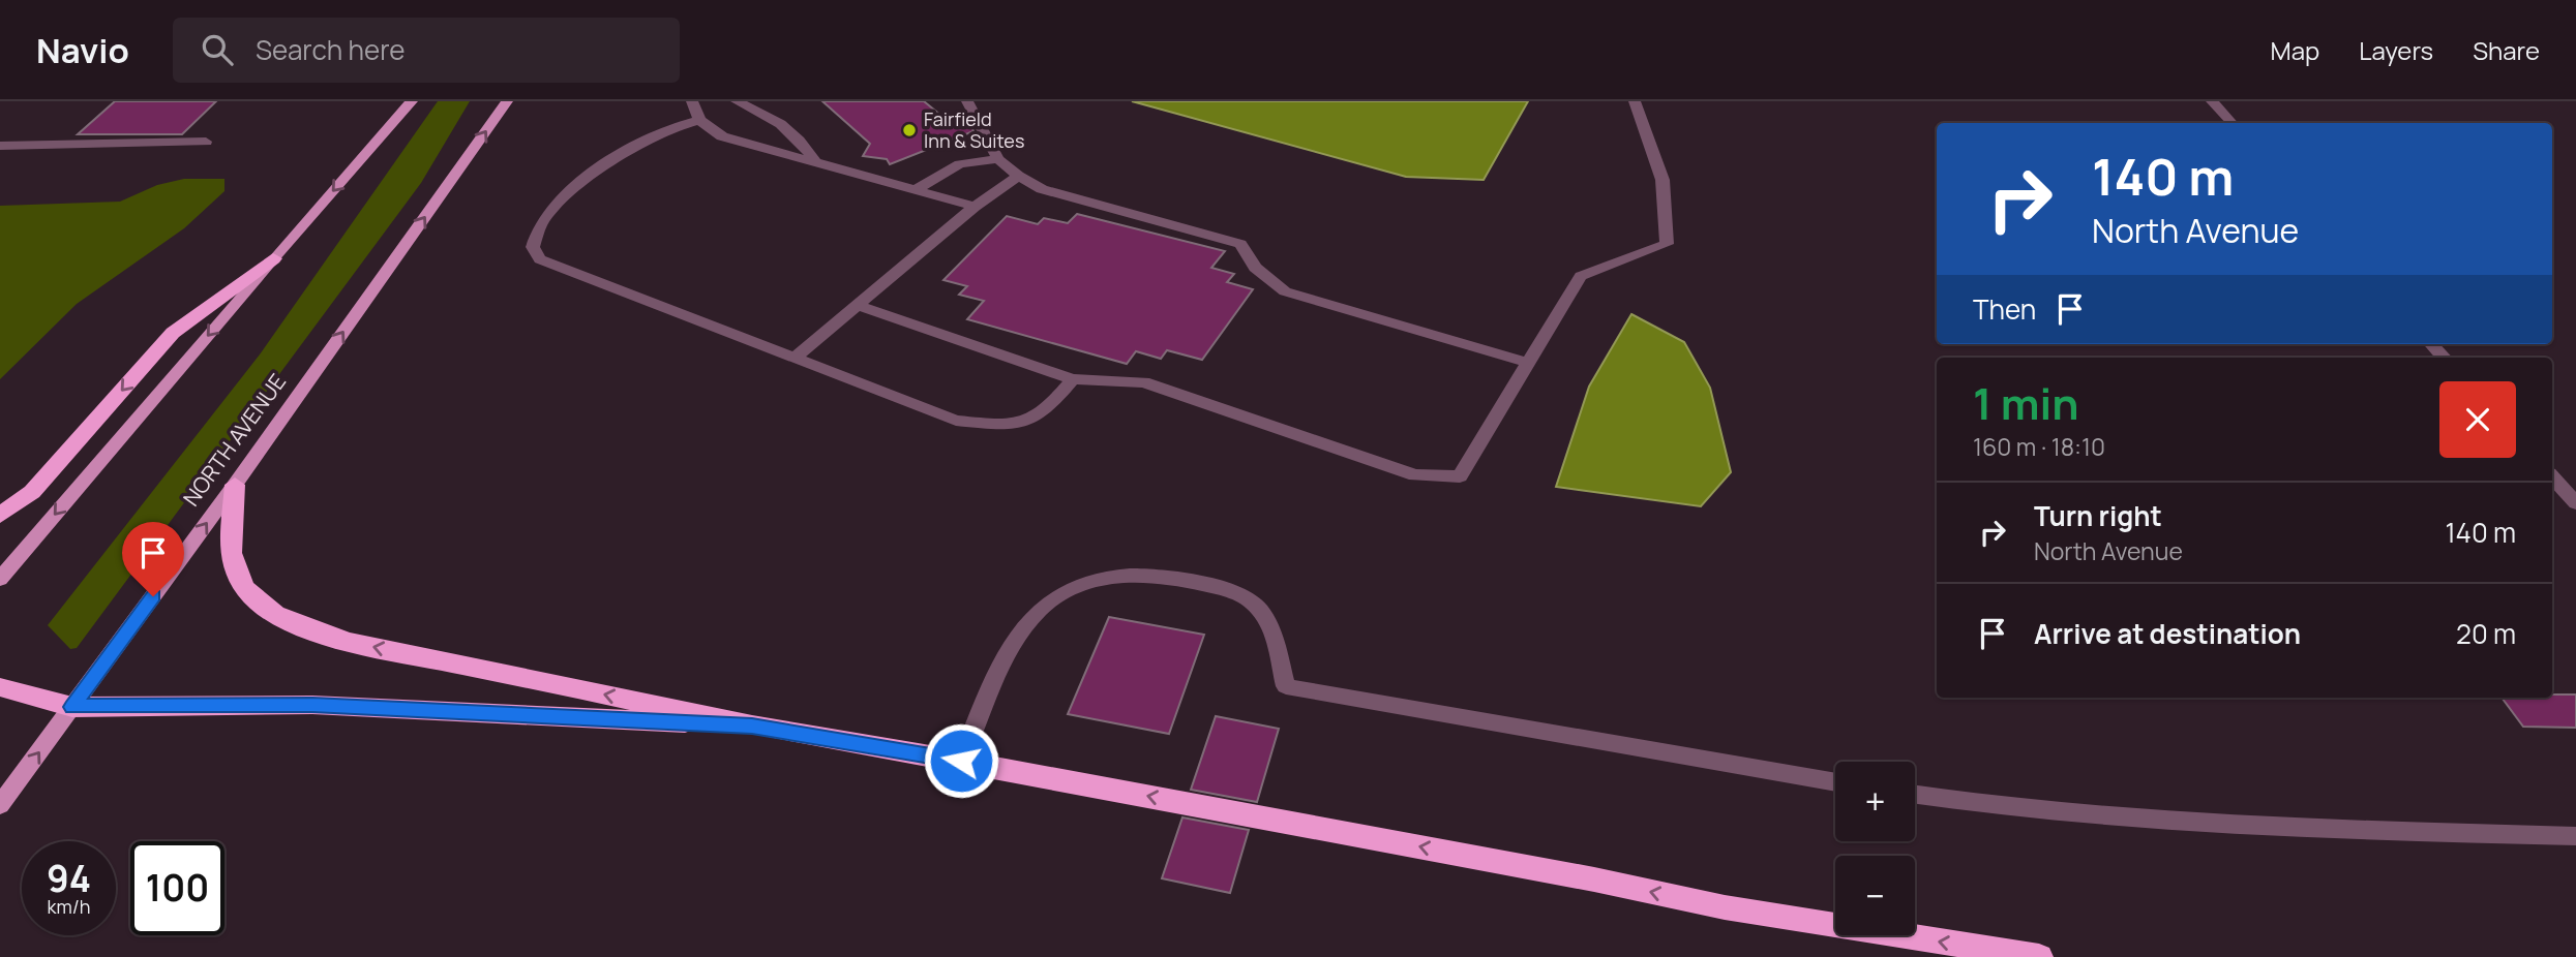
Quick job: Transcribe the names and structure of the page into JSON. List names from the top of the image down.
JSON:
{
  "streets": {
    "main road": ["NORTH AVENUE"]
  },
  "places": ["Fairfield Inn & Suites"],
  "page": {
    "header": "Navio",
    "search": "Search here",
    "nav": ["Map", "Layers", "Share"],
    "turn": ["140 m", "North Avenue"],
    "then": "Then",
    "heading": ["1 min", "160 m · 18:10"],
    "list": [
      {
        "name": "Turn right",
        "note": "North Avenue",
        "value": "140 m"
      },
      {
        "name": "Arrive at destination",
        "value": "20 m"
      }
    ],
    "map_buttons": ["+", "−"],
    "speed": "94 km/h",
    "limit": "100"
  }
}
